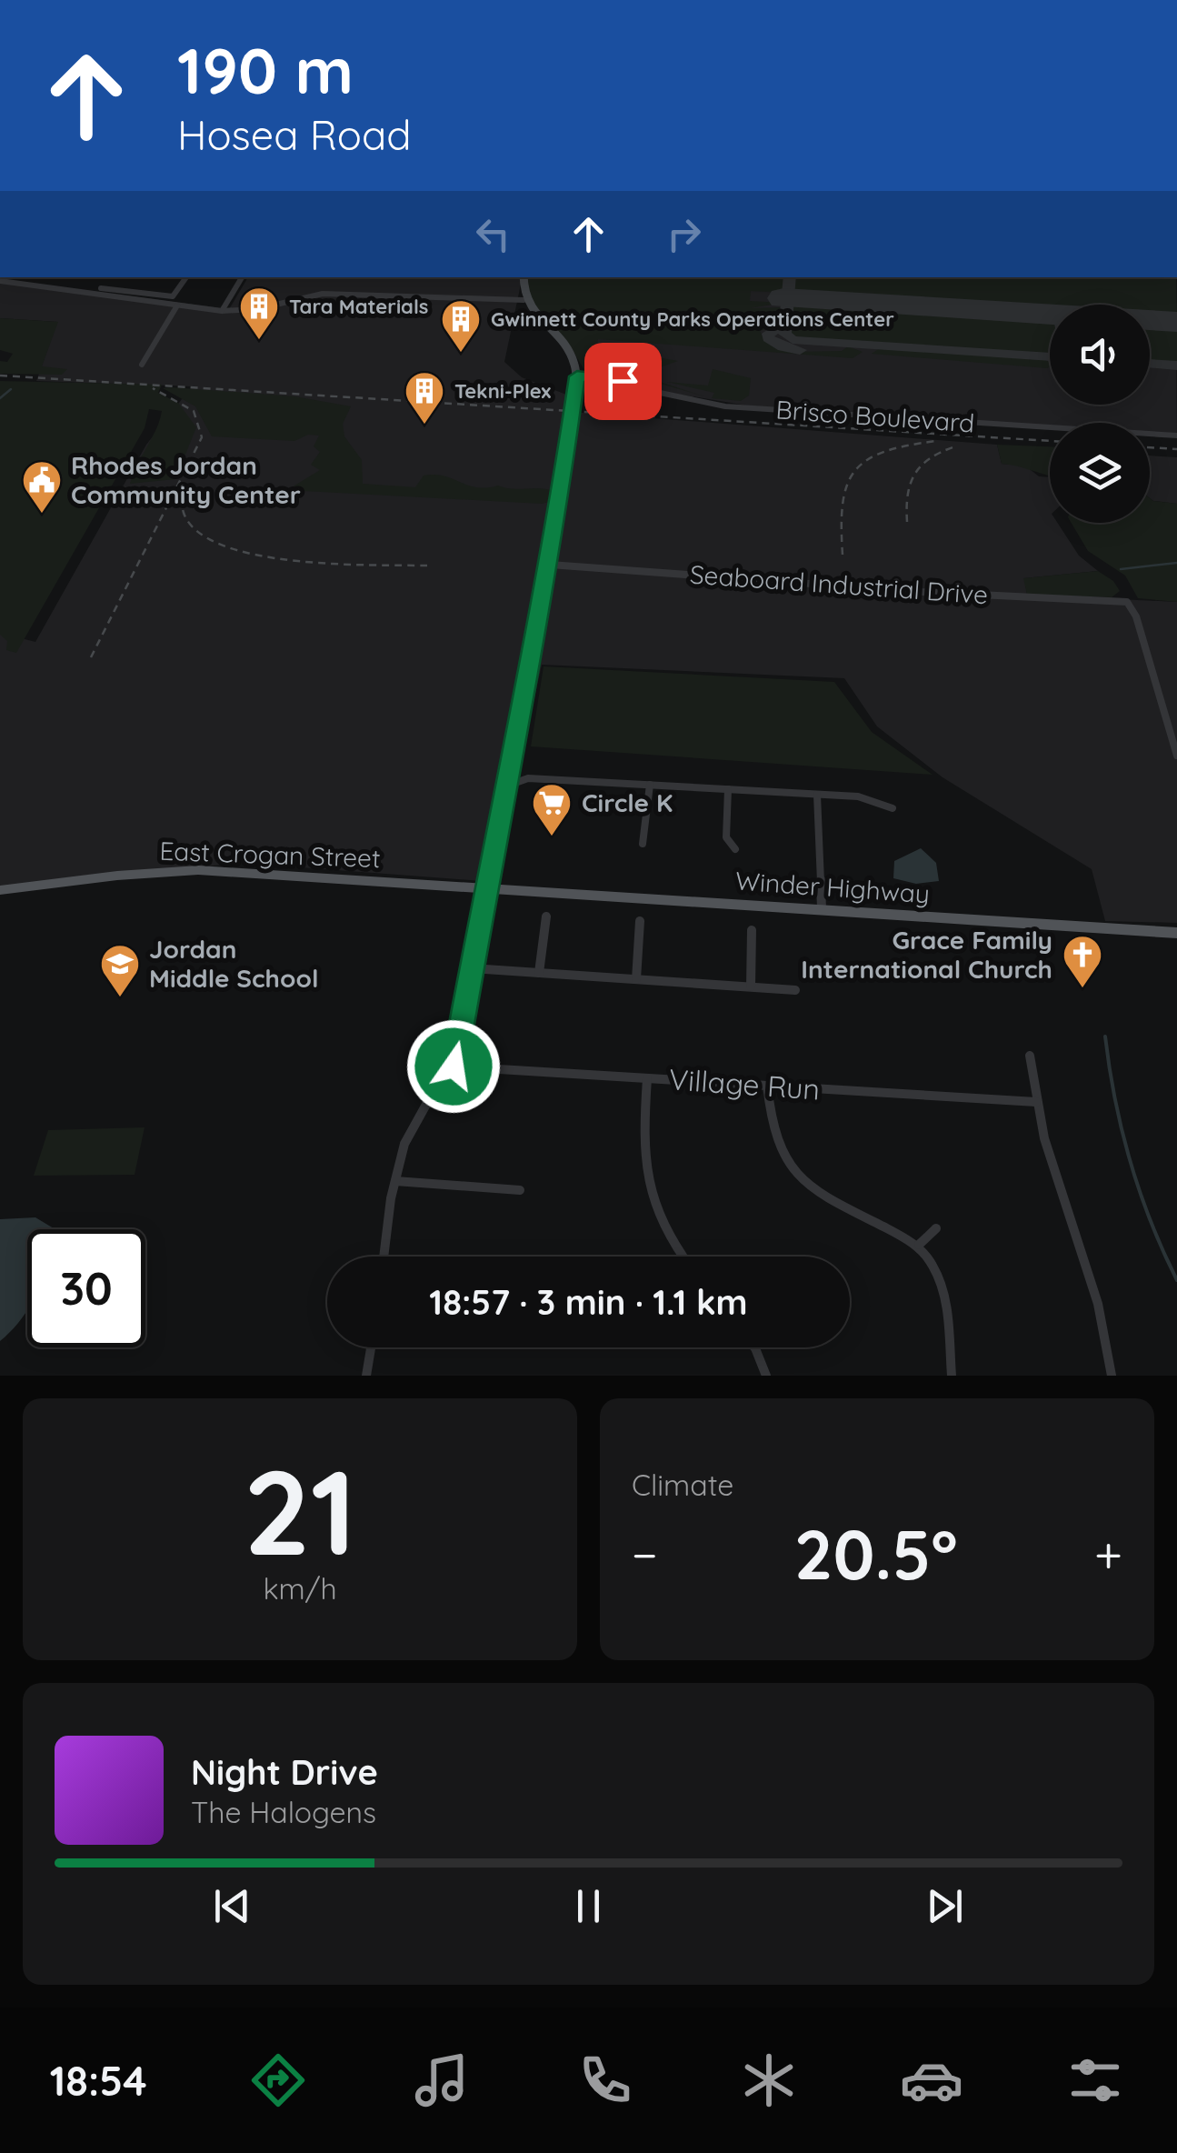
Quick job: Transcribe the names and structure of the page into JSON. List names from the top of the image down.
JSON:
{
  "streets": {
    "main road": ["East Crogan Street", "Winder Highway"],
    "street": ["Brisco Boulevard", "Seaboard Industrial Drive", "Village Run"]
  },
  "crossings": [
    ["East Crogan Street", "Winder Highway"]
  ],
  "places": {
    "building": ["Tara Materials", "Gwinnett County Parks Operations Center", "Tekni-Plex"],
    "public building": ["Rhodes Jordan Community Center"],
    "supermarket": ["Circle K"],
    "church": ["Grace Family International Church"],
    "school or university": ["Jordan Middle School"]
  },
  "page": {
    "turn": ["190 m", "Hosea Road"],
    "limit": "30",
    "trip": "18:57 · 3 min · 1.1 km",
    "tile": [
      ["21", "km/h"],
      "Climate"
    ],
    "heat": ["−", "20.5°", "+"],
    "song": ["Night Drive", "The Halogens"],
    "tabs": "18:54"
  }
}
